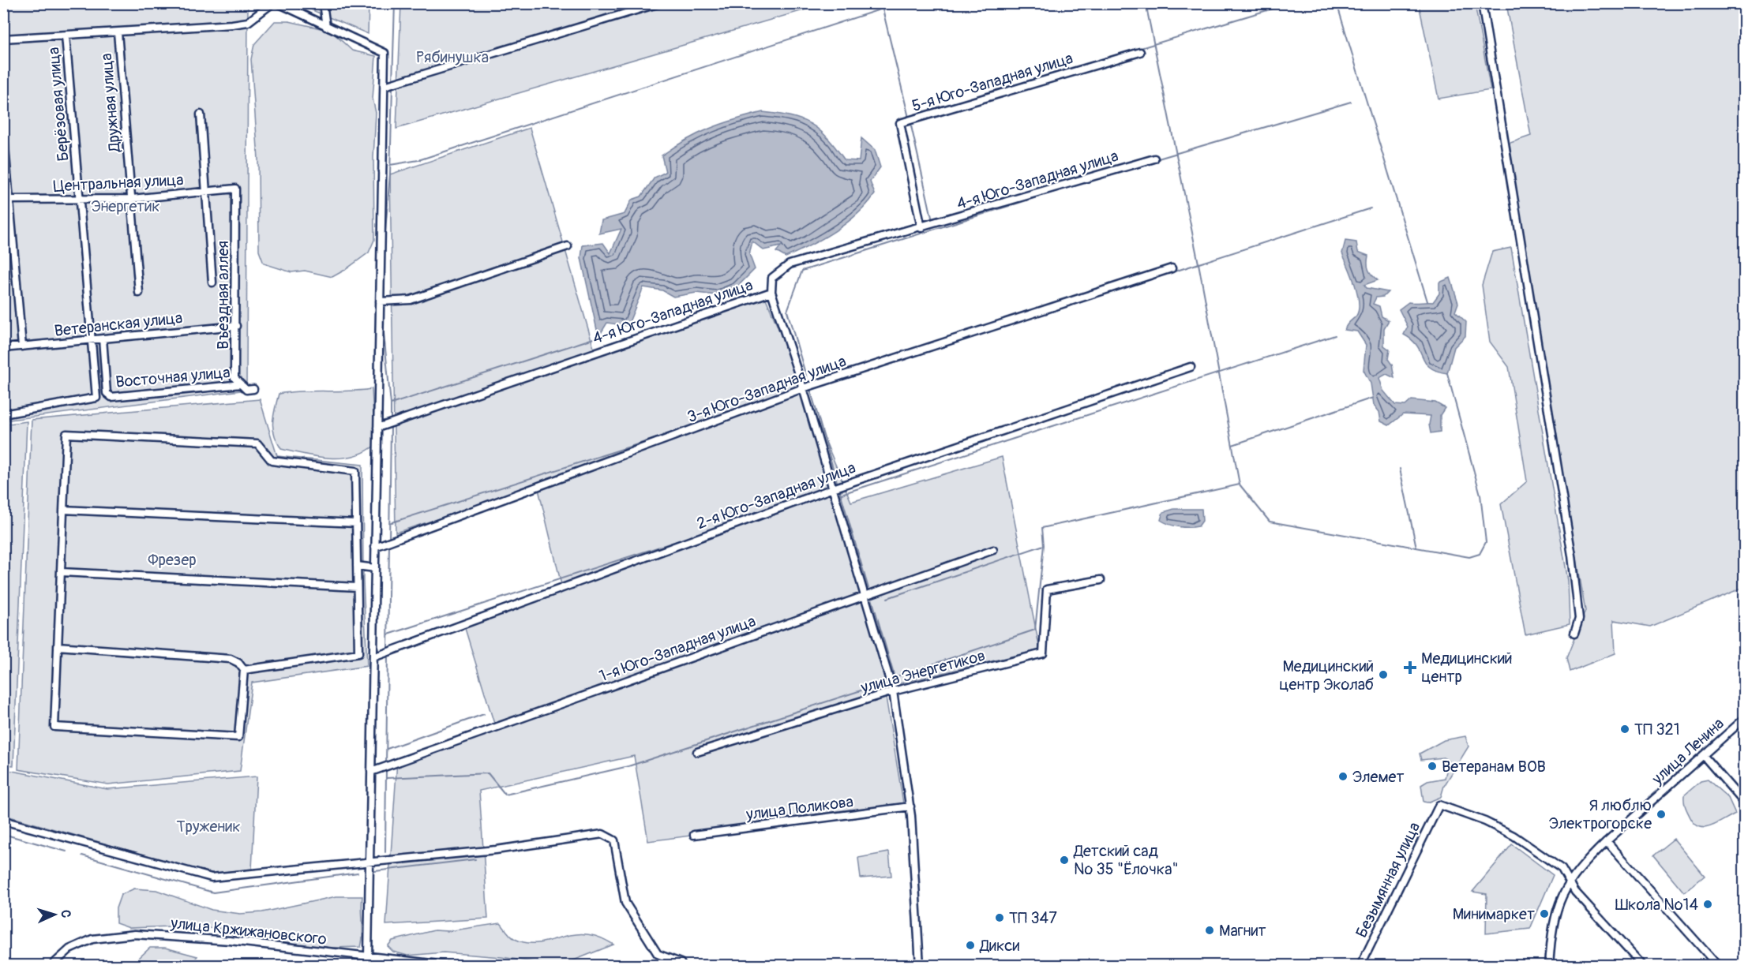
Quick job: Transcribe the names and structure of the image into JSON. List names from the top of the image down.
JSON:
{
  "streets": {
    "street": [
      "5-я Юго-Западная улица",
      "Дружная улица",
      "Берёзовая улица",
      "4-я Юго-Западная улица",
      "Центральная улица",
      "Въездная аллея",
      "Ветеранская улица",
      "Восточная улица",
      "3-я Юго-Западная улица",
      "2-я Юго-Западная улица",
      "1-я Юго-Западная улица",
      "улица Энергетиков",
      "улица Ленина",
      "улица Поликова",
      "Безымянная улица",
      "улица Кржижановского"
    ]
  },
  "crossings": [
    ["5-я Юго-Западная улица", "4-я Юго-Западная улица"],
    ["Дружная улица", "Центральная улица"],
    ["Берёзовая улица", "Центральная улица"],
    ["Берёзовая улица", "Ветеранская улица"],
    ["Берёзовая улица", "Восточная улица"],
    ["Центральная улица", "Въездная аллея"],
    ["Въездная аллея", "Ветеранская улица"],
    ["Въездная аллея", "Восточная улица"],
    ["Ветеранская улица", "Восточная улица"],
    ["улица Ленина", "Безымянная улица"]
  ],
  "parks": [
    "Рябинушка",
    "Энергетик",
    "Фрезер",
    "Труженик"
  ],
  "places": {
    "health": ["Медицинский центр"],
    "other": [
      "Медицинский центр Эколаб",
      "ТП 321",
      "Ветеранам ВОВ",
      "Элемет",
      "Я люблю Электрогорске",
      "Детский сад № 35 \"Ёлочка\"",
      "Школа №14",
      "Минимаркет",
      "ТП 347",
      "Магнит",
      "Дикси"
    ]
  },
  "north": "right"
}
